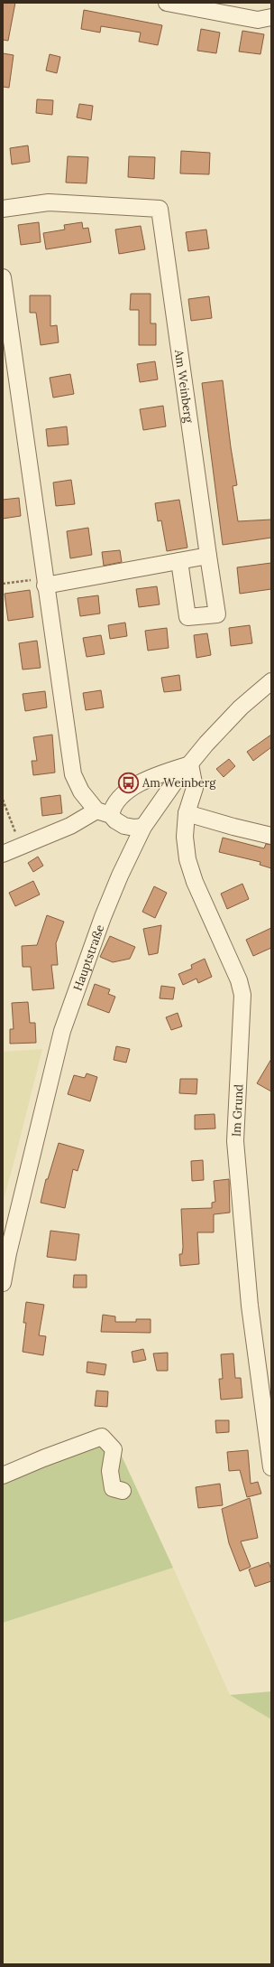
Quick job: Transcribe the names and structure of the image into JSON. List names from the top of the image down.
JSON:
{
  "streets": {
    "street": ["Am Weinberg", "Hauptstraße", "Im Grund"]
  },
  "crossings": [
    ["Hauptstraße", "Im Grund"]
  ],
  "places": {
    "bus stop": ["Am Weinberg"]
  }
}
